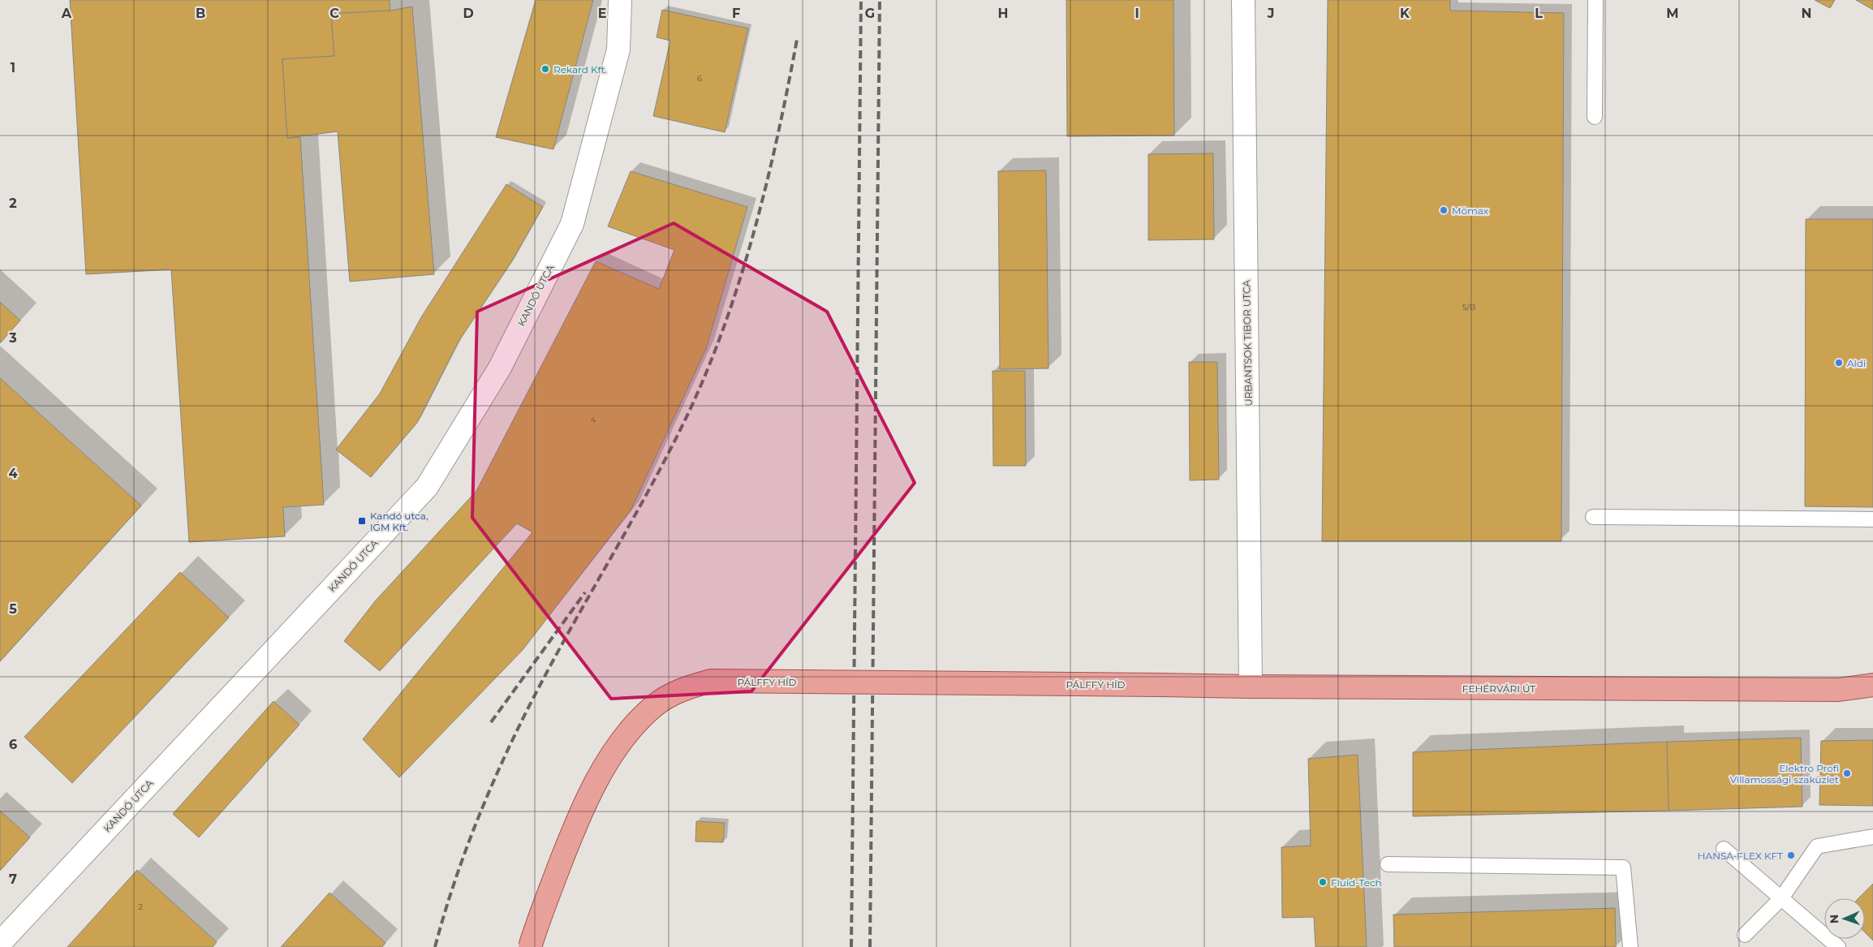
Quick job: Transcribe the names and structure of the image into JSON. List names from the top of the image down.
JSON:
{
  "streets": {
    "main road": ["PÁLFFY HÍD", "FEHÉRVÁRI ÚT"],
    "street": ["KANDÓ UTCA", "URBANTSOK TIBOR UTCA"]
  },
  "crossings": [
    ["URBANTSOK TIBOR UTCA", "FEHÉRVÁRI ÚT"],
    ["PÁLFFY HÍD", "FEHÉRVÁRI ÚT"]
  ],
  "places": {
    "other": [
      "Rekard Kft.",
      "Mömax",
      "Aldi",
      "Elektro Profi Villamossági szaküzlet",
      "HANSA-FLEX KFT",
      "Fluid-Tech"
    ],
    "transit": ["Kandó utca, IGM Kft."]
  },
  "house_numbers": [
    "6",
    "5/B",
    "4",
    "2"
  ],
  "north": "left",
  "grid": {
    "columns": [
      "A",
      "B",
      "C",
      "D",
      "E",
      "F",
      "G",
      "H",
      "I",
      "J",
      "K",
      "L",
      "M",
      "N"
    ],
    "rows": [
      "1",
      "2",
      "3",
      "4",
      "5",
      "6",
      "7"
    ]
  }
}
